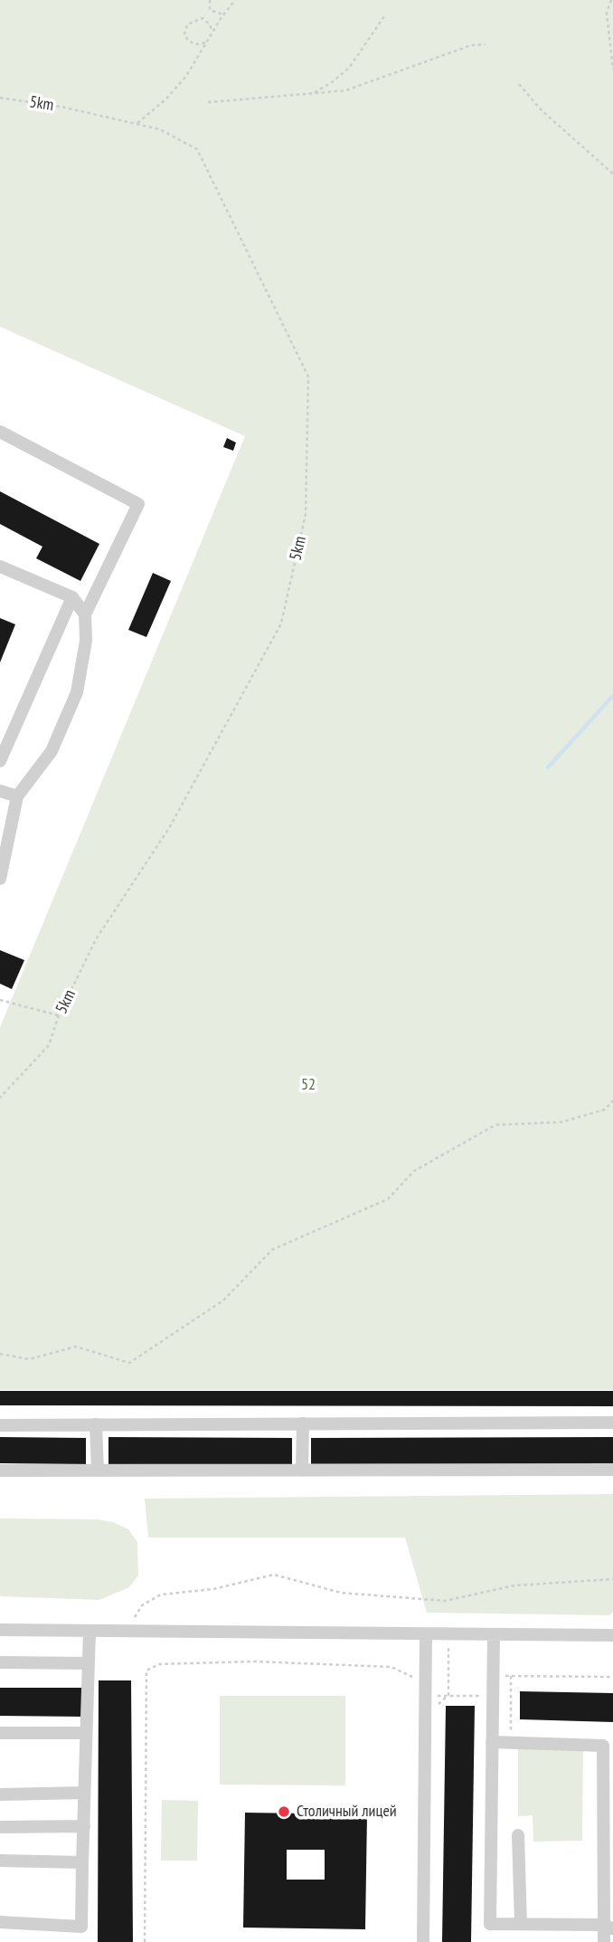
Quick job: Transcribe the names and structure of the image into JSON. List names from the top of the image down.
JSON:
{
  "streets": {
    "path": ["5km"]
  },
  "parks": ["52"],
  "places": ["Столичный лицей"]
}
